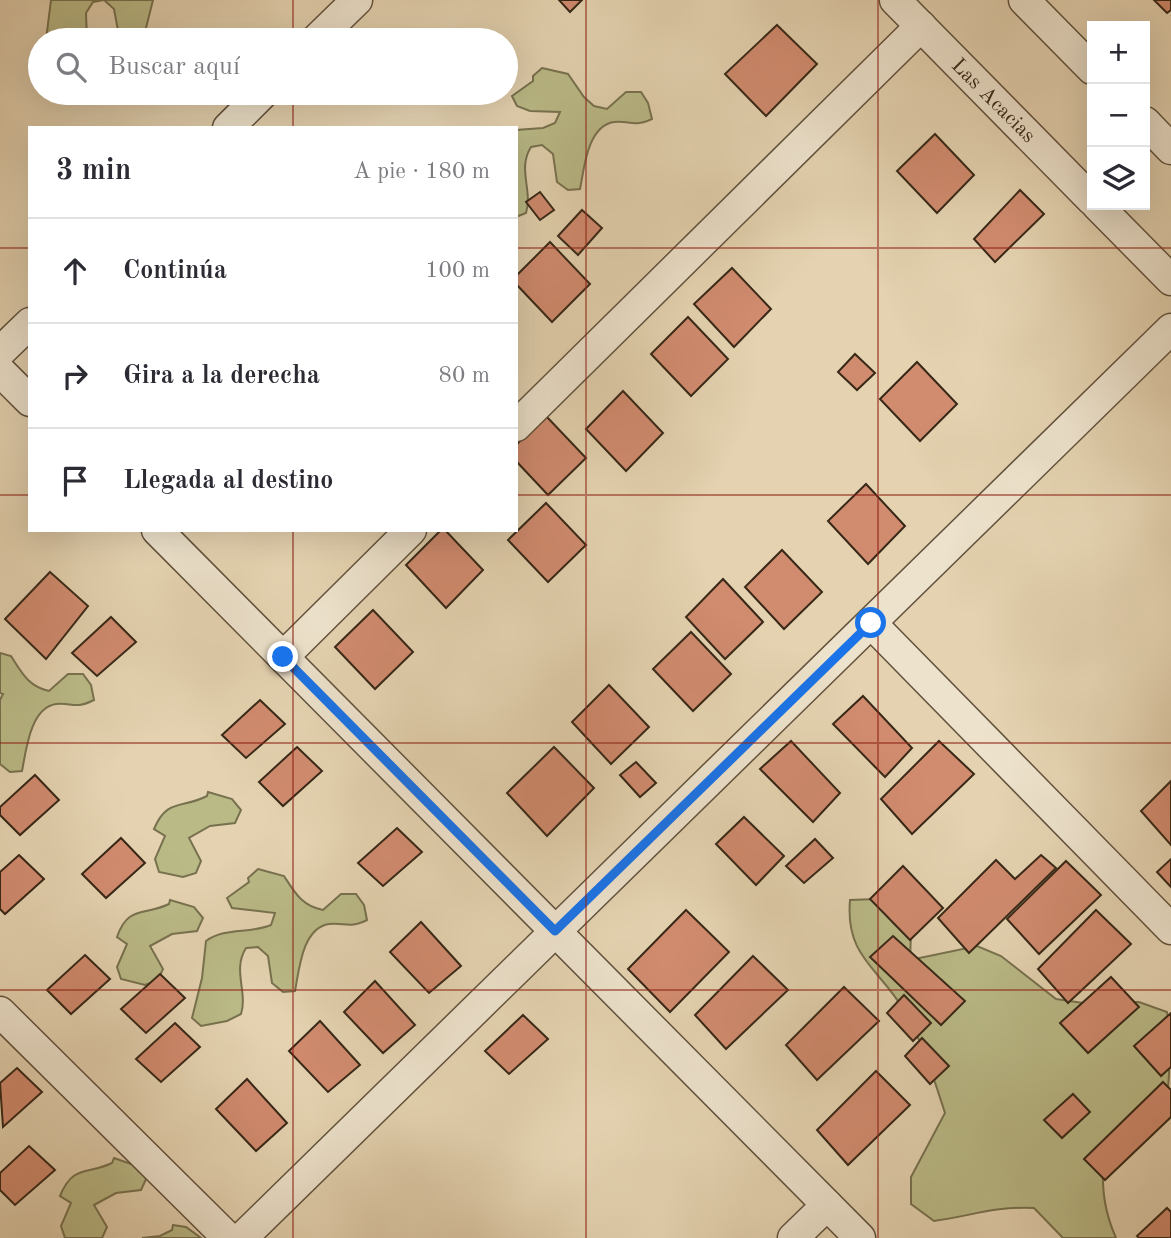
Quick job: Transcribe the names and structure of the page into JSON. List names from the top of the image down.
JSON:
{
  "streets": {
    "street": ["Las Acacias"]
  },
  "page": {
    "map_buttons": ["+", "−"],
    "search": "Buscar aquí",
    "heading": ["3 min", "A pie · 180 m"],
    "list": [
      ["Continúa", "100 m"],
      ["Gira a la derecha", "80 m"],
      "Llegada al destino"
    ]
  }
}
